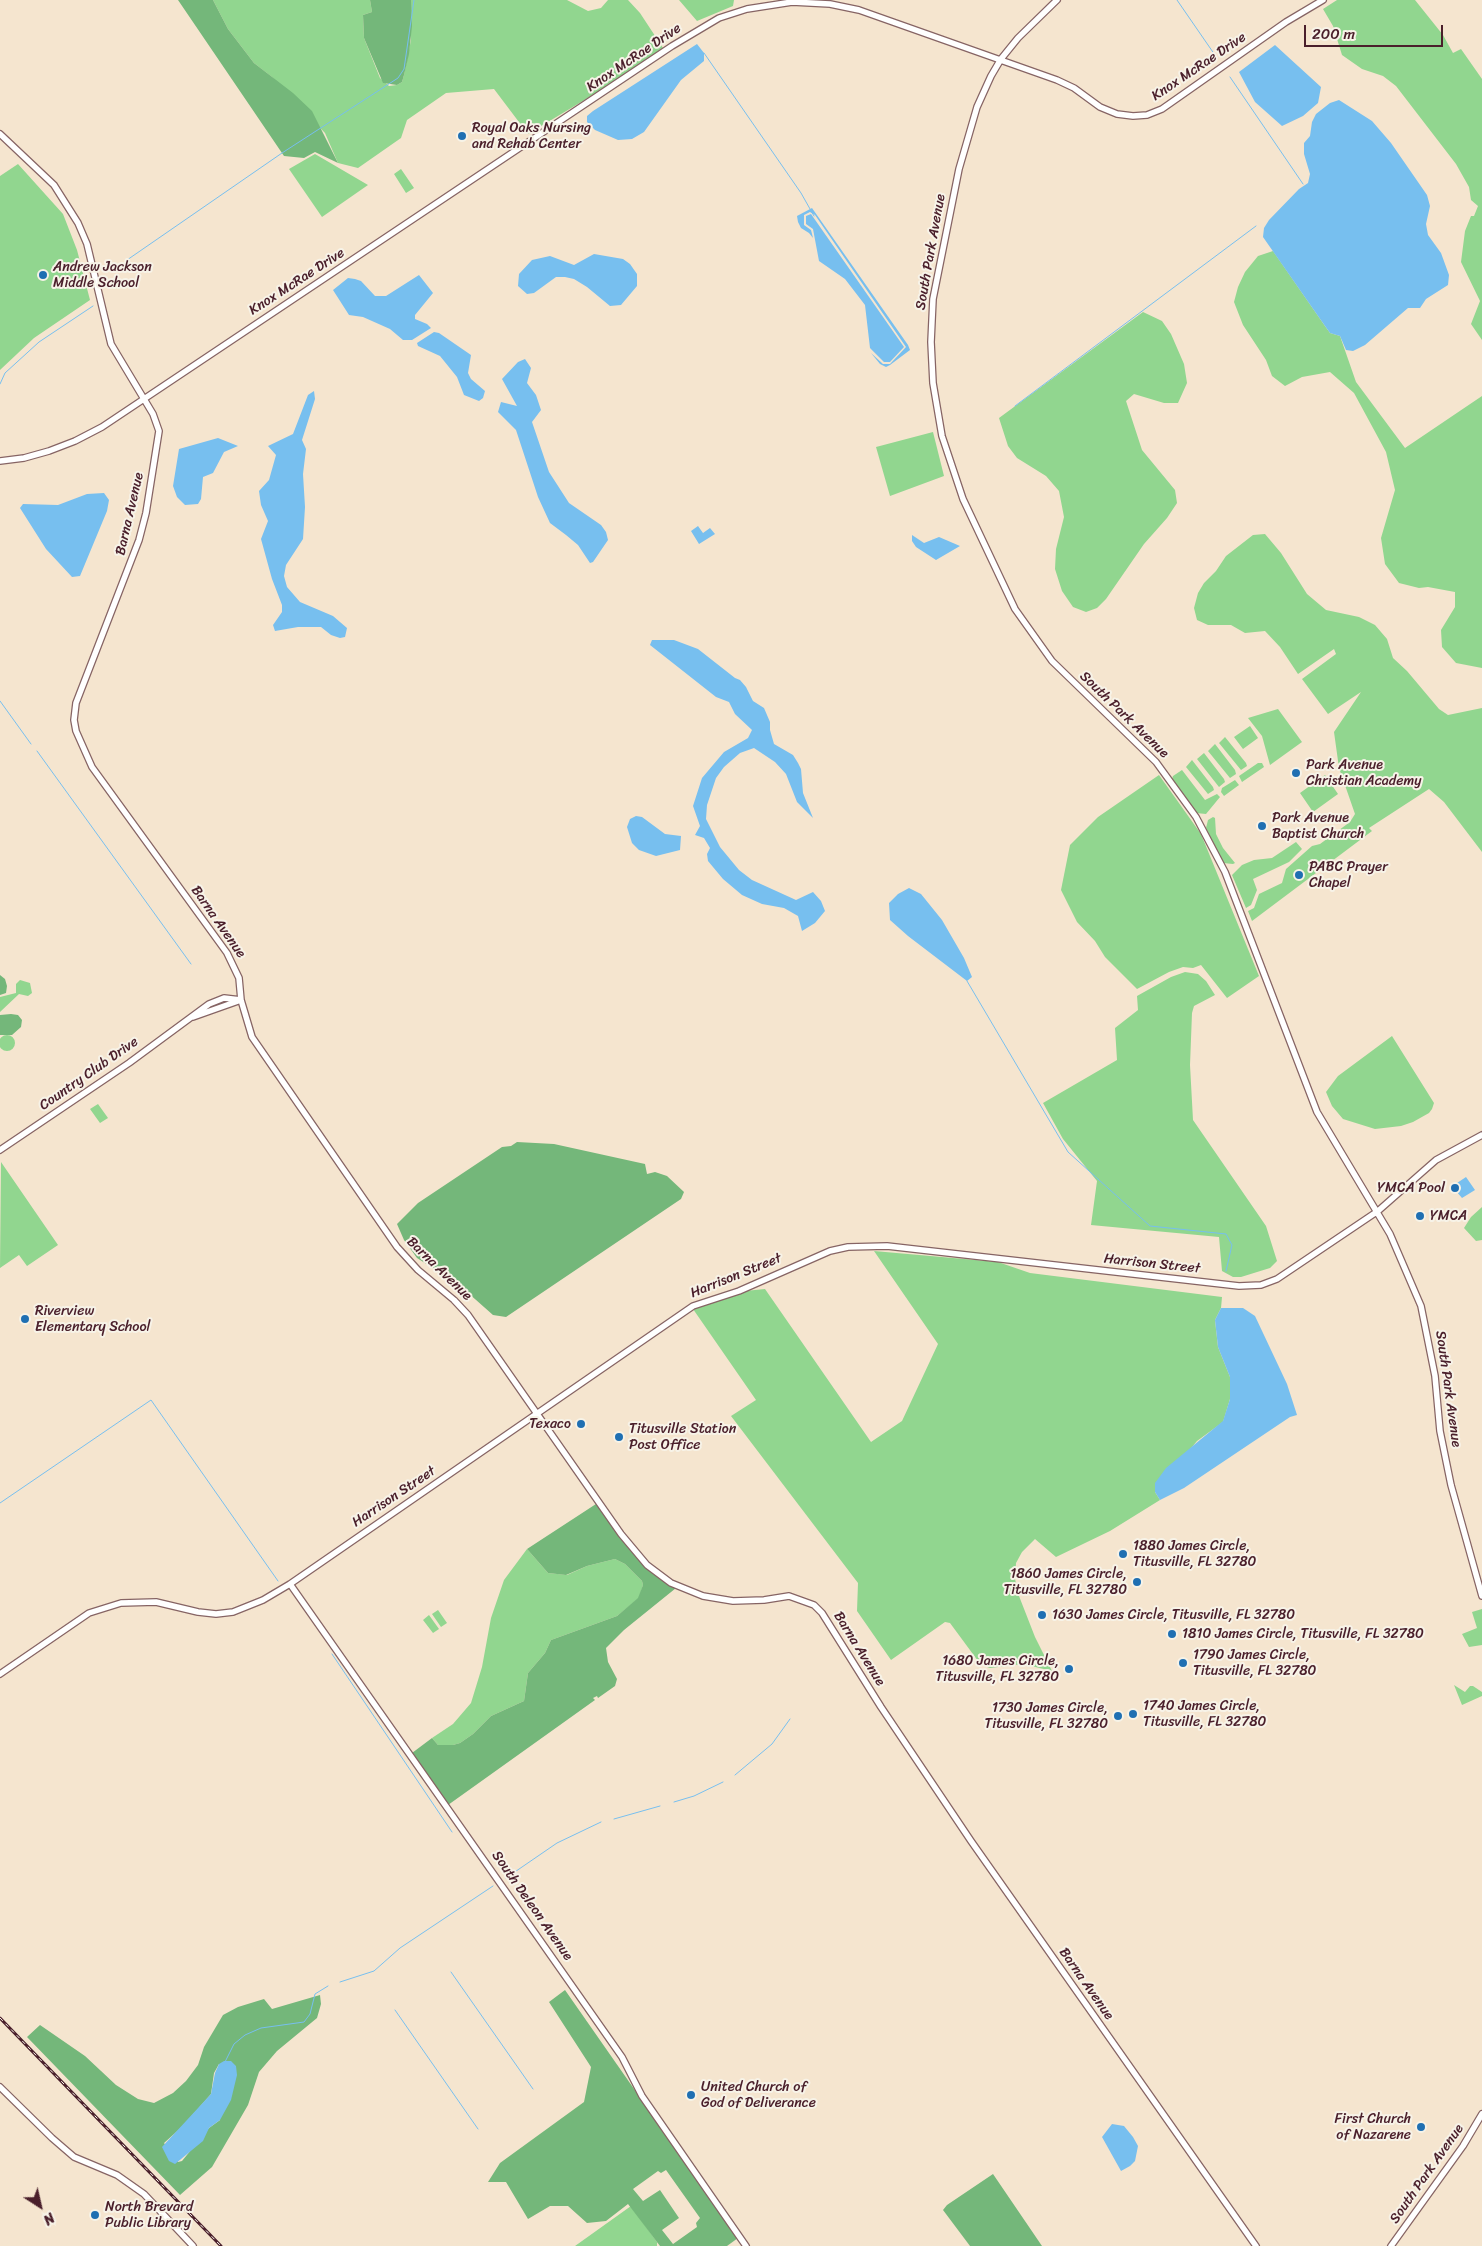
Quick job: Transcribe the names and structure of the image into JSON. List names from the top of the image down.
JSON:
{
  "streets": {
    "street": [
      "Knox McRae Drive",
      "South Park Avenue",
      "Barna Avenue",
      "Country Club Drive",
      "Harrison Street",
      "South Deleon Avenue"
    ]
  },
  "crossings": [
    ["Knox McRae Drive", "South Park Avenue"],
    ["Knox McRae Drive", "Barna Avenue"],
    ["South Park Avenue", "Harrison Street"],
    ["Barna Avenue", "Country Club Drive"],
    ["Barna Avenue", "Harrison Street"],
    ["Harrison Street", "South Deleon Avenue"]
  ],
  "places": [
    "Royal Oaks Nursing and Rehab Center",
    "Andrew Jackson Middle School",
    "Park Avenue Christian Academy",
    "Park Avenue Baptist Church",
    "PABC Prayer Chapel",
    "YMCA Pool",
    "YMCA",
    "Riverview Elementary School",
    "Texaco",
    "Titusville Station Post Office",
    "1880 James Circle, Titusville, FL 32780",
    "1860 James Circle, Titusville, FL 32780",
    "1630 James Circle, Titusville, FL 32780",
    "1810 James Circle, Titusville, FL 32780",
    "1790 James Circle, Titusville, FL 32780",
    "1680 James Circle, Titusville, FL 32780",
    "1740 James Circle, Titusville, FL 32780",
    "1730 James Circle, Titusville, FL 32780",
    "United Church of God of Deliverance",
    "First Church of Nazarene",
    "North Brevard Public Library"
  ],
  "scale_bar": "200 m",
  "north": "bottom right"
}
